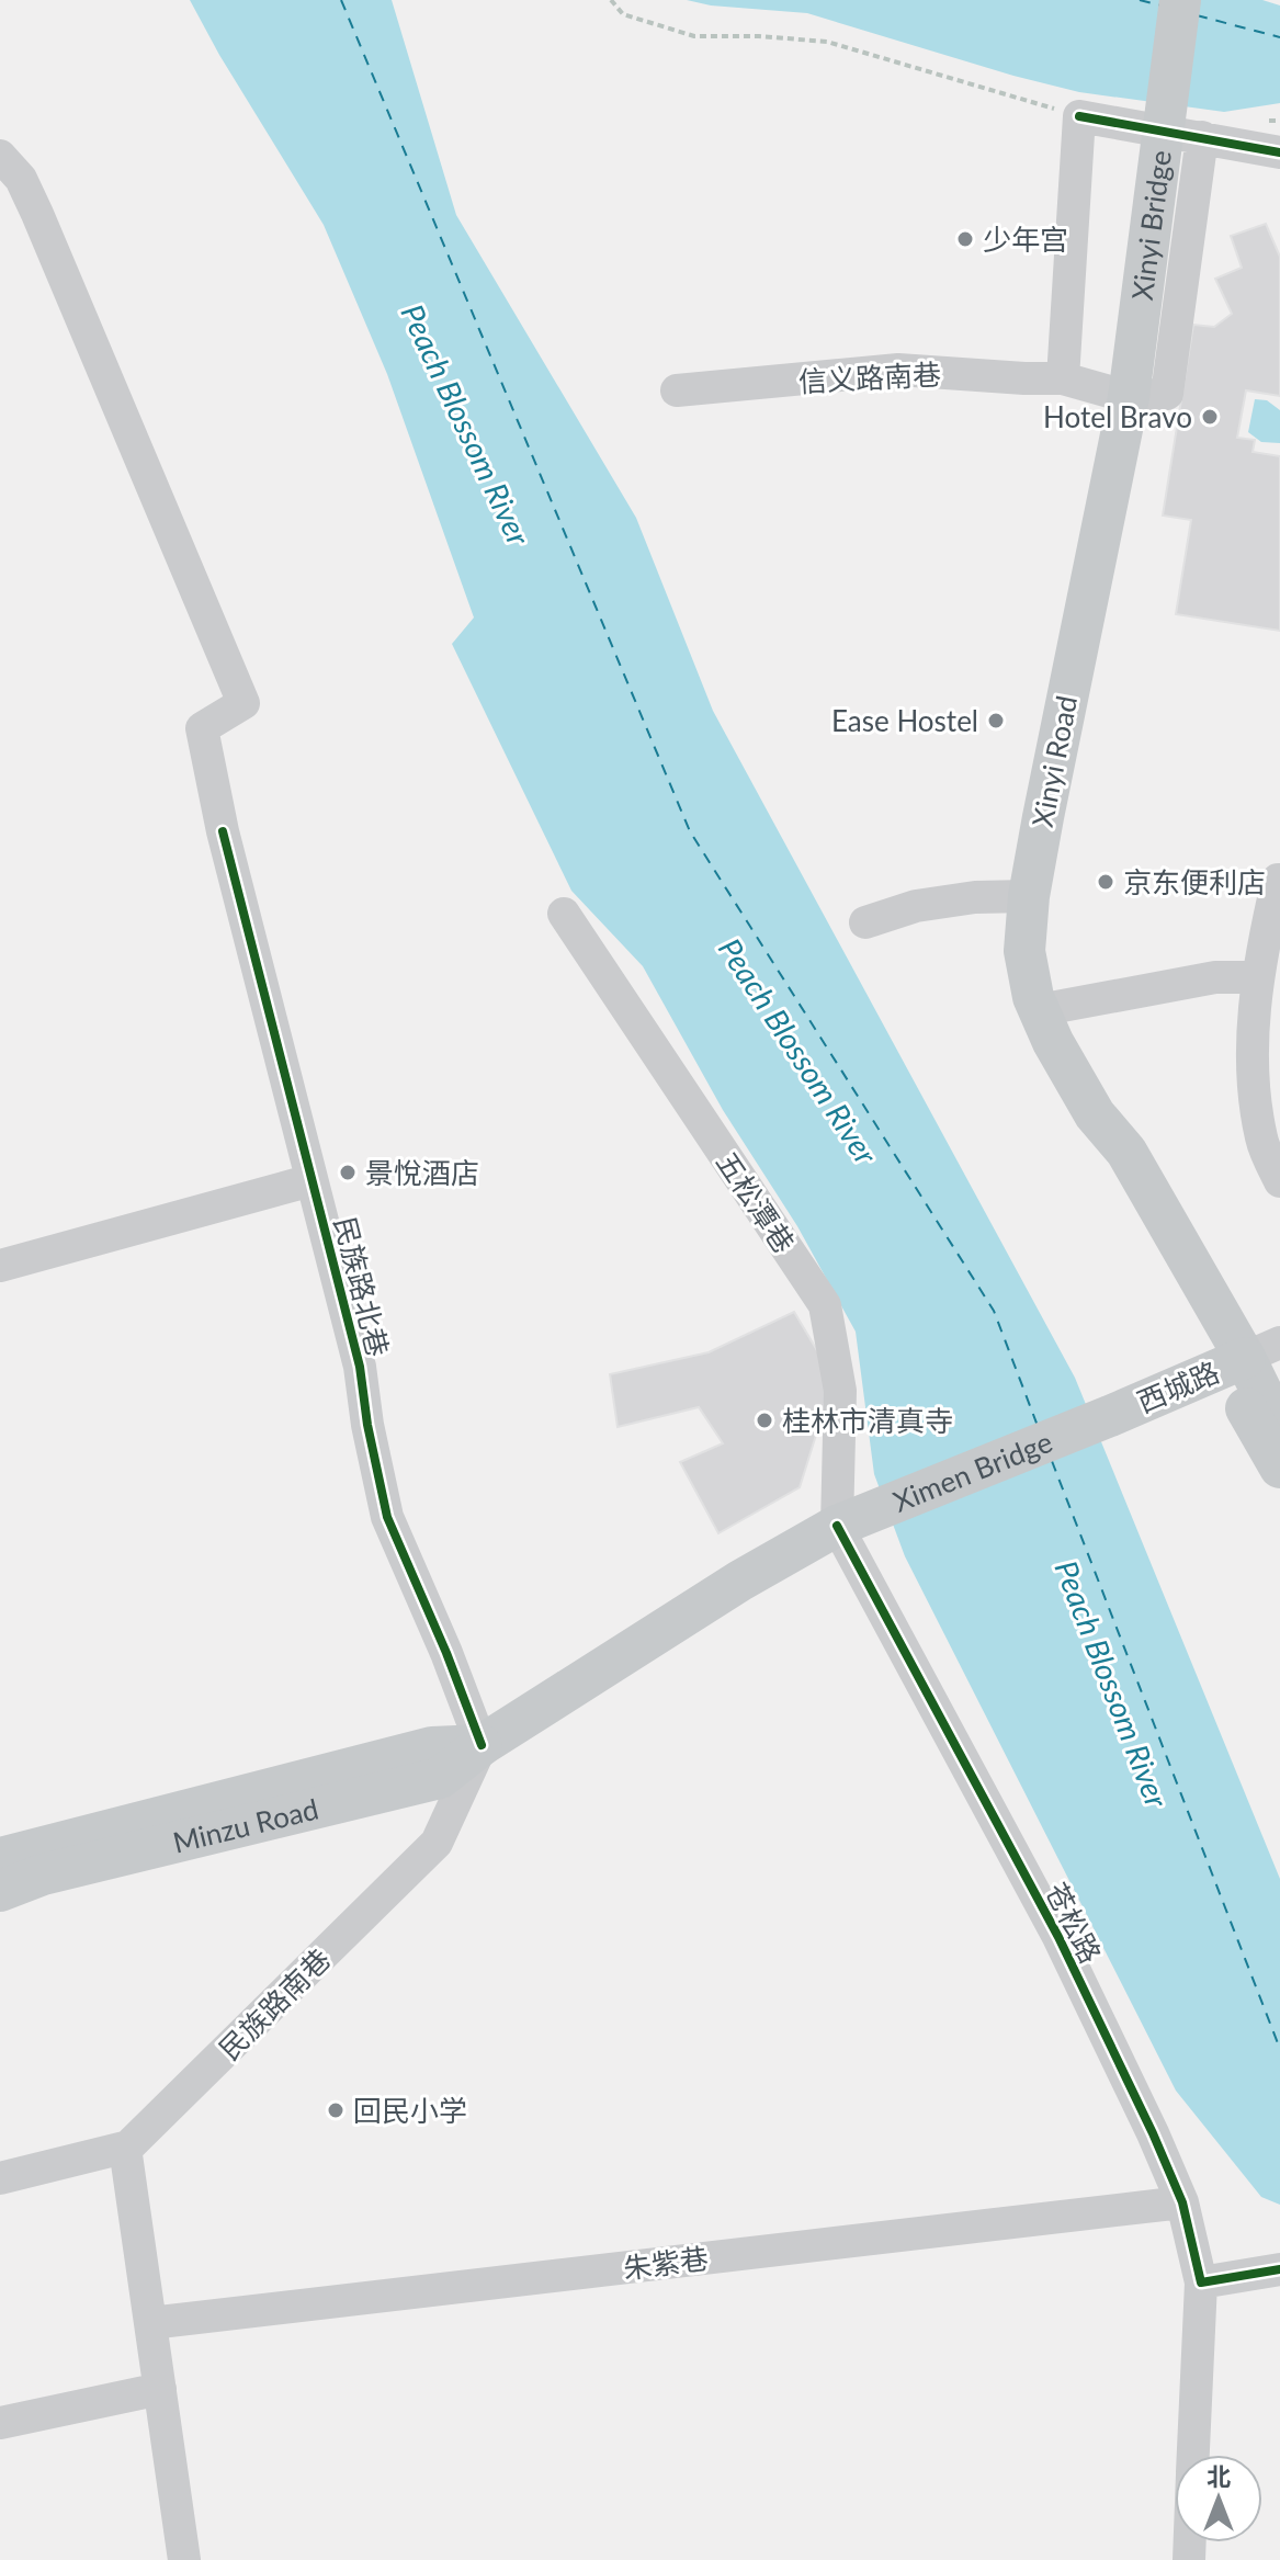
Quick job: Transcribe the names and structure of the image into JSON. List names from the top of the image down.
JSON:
{
  "streets": {
    "main road": [
      "Xinyi Bridge",
      "Xinyi Road",
      "西城路",
      "Ximen Bridge",
      "Minzu Road"
    ],
    "street": [
      "信义路南巷",
      "五松潭巷",
      "民族路北巷",
      "苍松路",
      "民族路南巷",
      "朱紫巷"
    ]
  },
  "crossings": [
    ["Xinyi Bridge", "信义路南巷"],
    ["Xinyi Bridge", "Xinyi Road"],
    ["信义路南巷", "Xinyi Road"],
    ["Xinyi Road", "西城路"],
    ["五松潭巷", "Ximen Bridge"],
    ["五松潭巷", "Minzu Road"],
    ["五松潭巷", "苍松路"],
    ["民族路北巷", "Minzu Road"],
    ["民族路北巷", "民族路南巷"],
    ["西城路", "Ximen Bridge"],
    ["Ximen Bridge", "Minzu Road"],
    ["Ximen Bridge", "苍松路"],
    ["Minzu Road", "苍松路"],
    ["Minzu Road", "民族路南巷"],
    ["苍松路", "朱紫巷"]
  ],
  "water": ["Peach Blossom River"],
  "places": [
    "少年宫",
    "Hotel Bravo",
    "Ease Hostel",
    "京东便利店",
    "景悅酒店",
    "桂林市清真寺",
    "回民小学"
  ],
  "north": "top"
}
